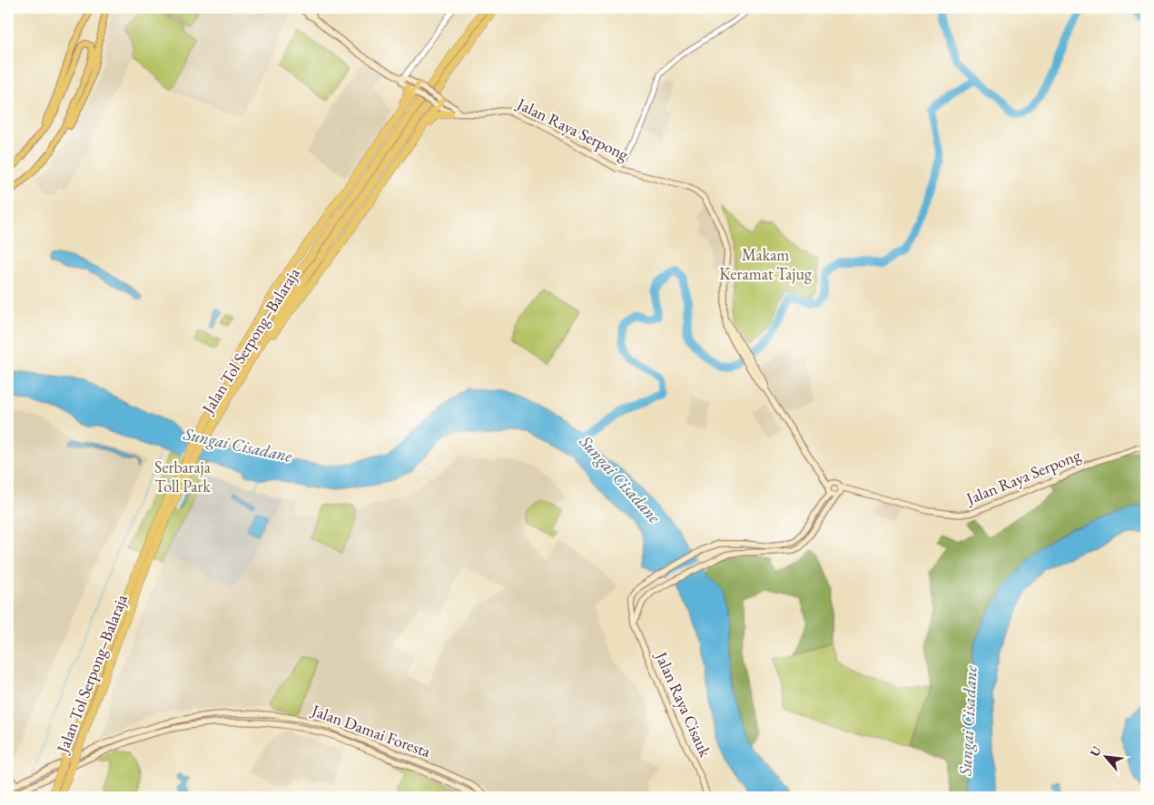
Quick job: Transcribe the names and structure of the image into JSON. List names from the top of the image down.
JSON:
{
  "streets": {
    "highway": ["Jalan Tol Serpong–Balaraja"],
    "main road": ["Jalan Raya Serpong", "Jalan Raya Cisauk", "Jalan Damai Foresta"]
  },
  "crossings": [
    ["Jalan Raya Serpong", "Jalan Raya Cisauk"]
  ],
  "water": ["Sungai Cisadane"],
  "parks": ["Makam Keramat Tajug", "Serbaraja Toll Park"],
  "north": "top left"
}
